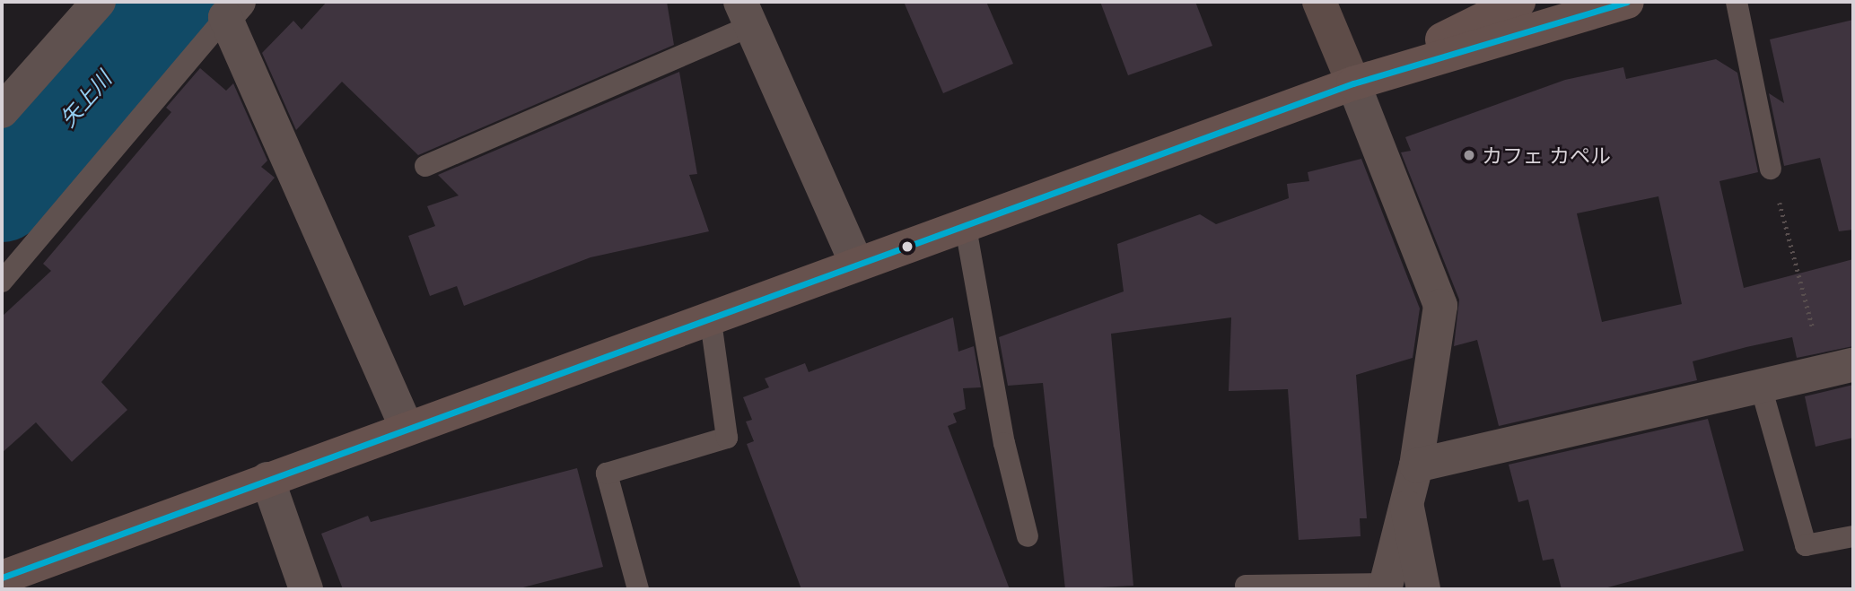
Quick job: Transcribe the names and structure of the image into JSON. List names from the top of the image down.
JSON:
{
  "water": ["矢上川"],
  "places": ["カフェ カペル"]
}
